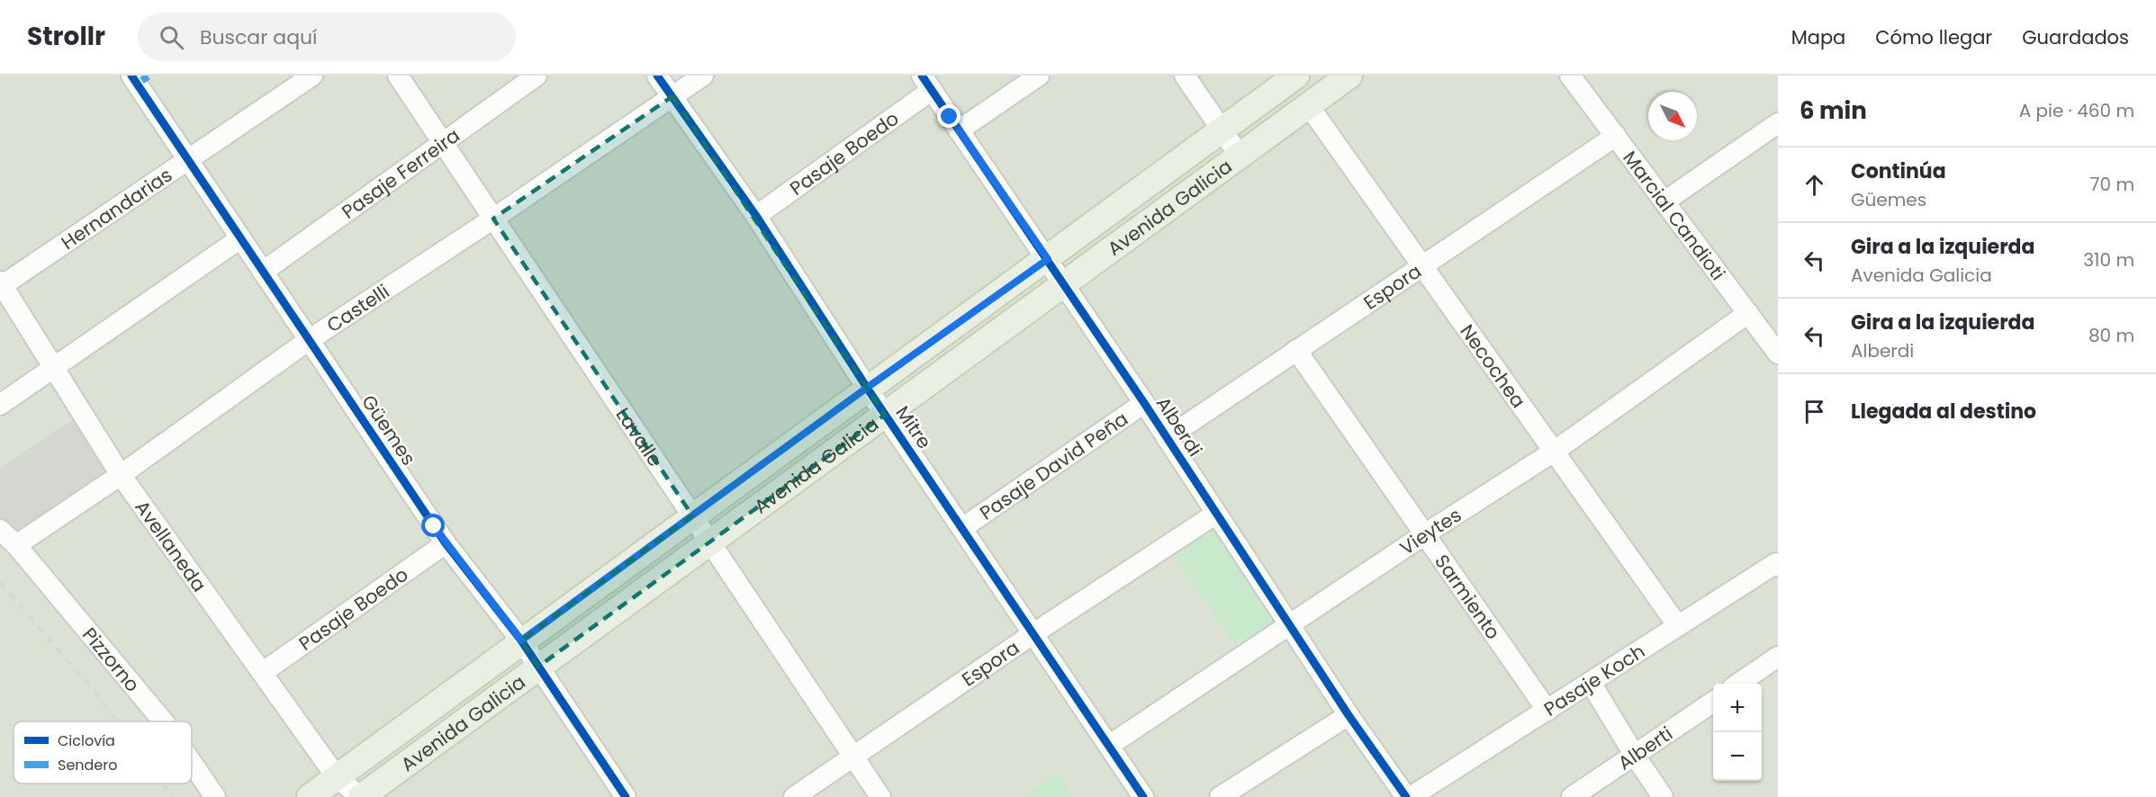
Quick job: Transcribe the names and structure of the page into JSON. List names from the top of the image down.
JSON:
{
  "streets": {
    "main road": ["Avenida Galicia"],
    "street": [
      "Pasaje Boedo",
      "Pasaje Ferreira",
      "Hernandarias",
      "Marcial Candioti",
      "Espora",
      "Castelli",
      "Necochea",
      "Alberdi",
      "Mitre",
      "Güemes",
      "Lavalle",
      "Pasaje David Peña",
      "Vieytes",
      "Avellaneda",
      "Sarmiento",
      "Pizzorno",
      "Pasaje Koch",
      "Alberti"
    ]
  },
  "crossings": [
    ["Pasaje Boedo", "Alberdi"],
    ["Pasaje Boedo", "Mitre"],
    ["Pasaje Boedo", "Güemes"],
    ["Pasaje Boedo", "Avellaneda"],
    ["Pasaje Ferreira", "Güemes"],
    ["Pasaje Ferreira", "Lavalle"],
    ["Avenida Galicia", "Necochea"],
    ["Avenida Galicia", "Alberdi"],
    ["Avenida Galicia", "Mitre"],
    ["Avenida Galicia", "Güemes"],
    ["Avenida Galicia", "Lavalle"],
    ["Avenida Galicia", "Avellaneda"],
    ["Hernandarias", "Güemes"],
    ["Hernandarias", "Avellaneda"],
    ["Marcial Candioti", "Espora"],
    ["Marcial Candioti", "Vieytes"],
    ["Espora", "Necochea"],
    ["Espora", "Alberdi"],
    ["Espora", "Mitre"],
    ["Espora", "Lavalle"],
    ["Espora", "Sarmiento"],
    ["Castelli", "Mitre"],
    ["Castelli", "Güemes"],
    ["Castelli", "Lavalle"],
    ["Castelli", "Avellaneda"],
    ["Castelli", "Pizzorno"],
    ["Necochea", "Vieytes"],
    ["Necochea", "Pasaje Koch"],
    ["Alberdi", "Pasaje David Peña"],
    ["Alberdi", "Vieytes"],
    ["Mitre", "Pasaje David Peña"],
    ["Mitre", "Vieytes"],
    ["Vieytes", "Sarmiento"],
    ["Sarmiento", "Pasaje Koch"]
  ],
  "legend": ["Ciclovía", "Sendero"],
  "north": "bottom right",
  "page": {
    "header": "Strollr",
    "search": "Buscar aquí",
    "nav": ["Mapa", "Cómo llegar", "Guardados"],
    "heading": ["6 min", "A pie · 460 m"],
    "list": [
      ["Continúa", "Güemes", "70 m"],
      ["Gira a la izquierda", "Avenida Galicia", "310 m"],
      ["Gira a la izquierda", "Alberdi", "80 m"],
      "Llegada al destino"
    ],
    "map_buttons": ["+", "−"]
  }
}
